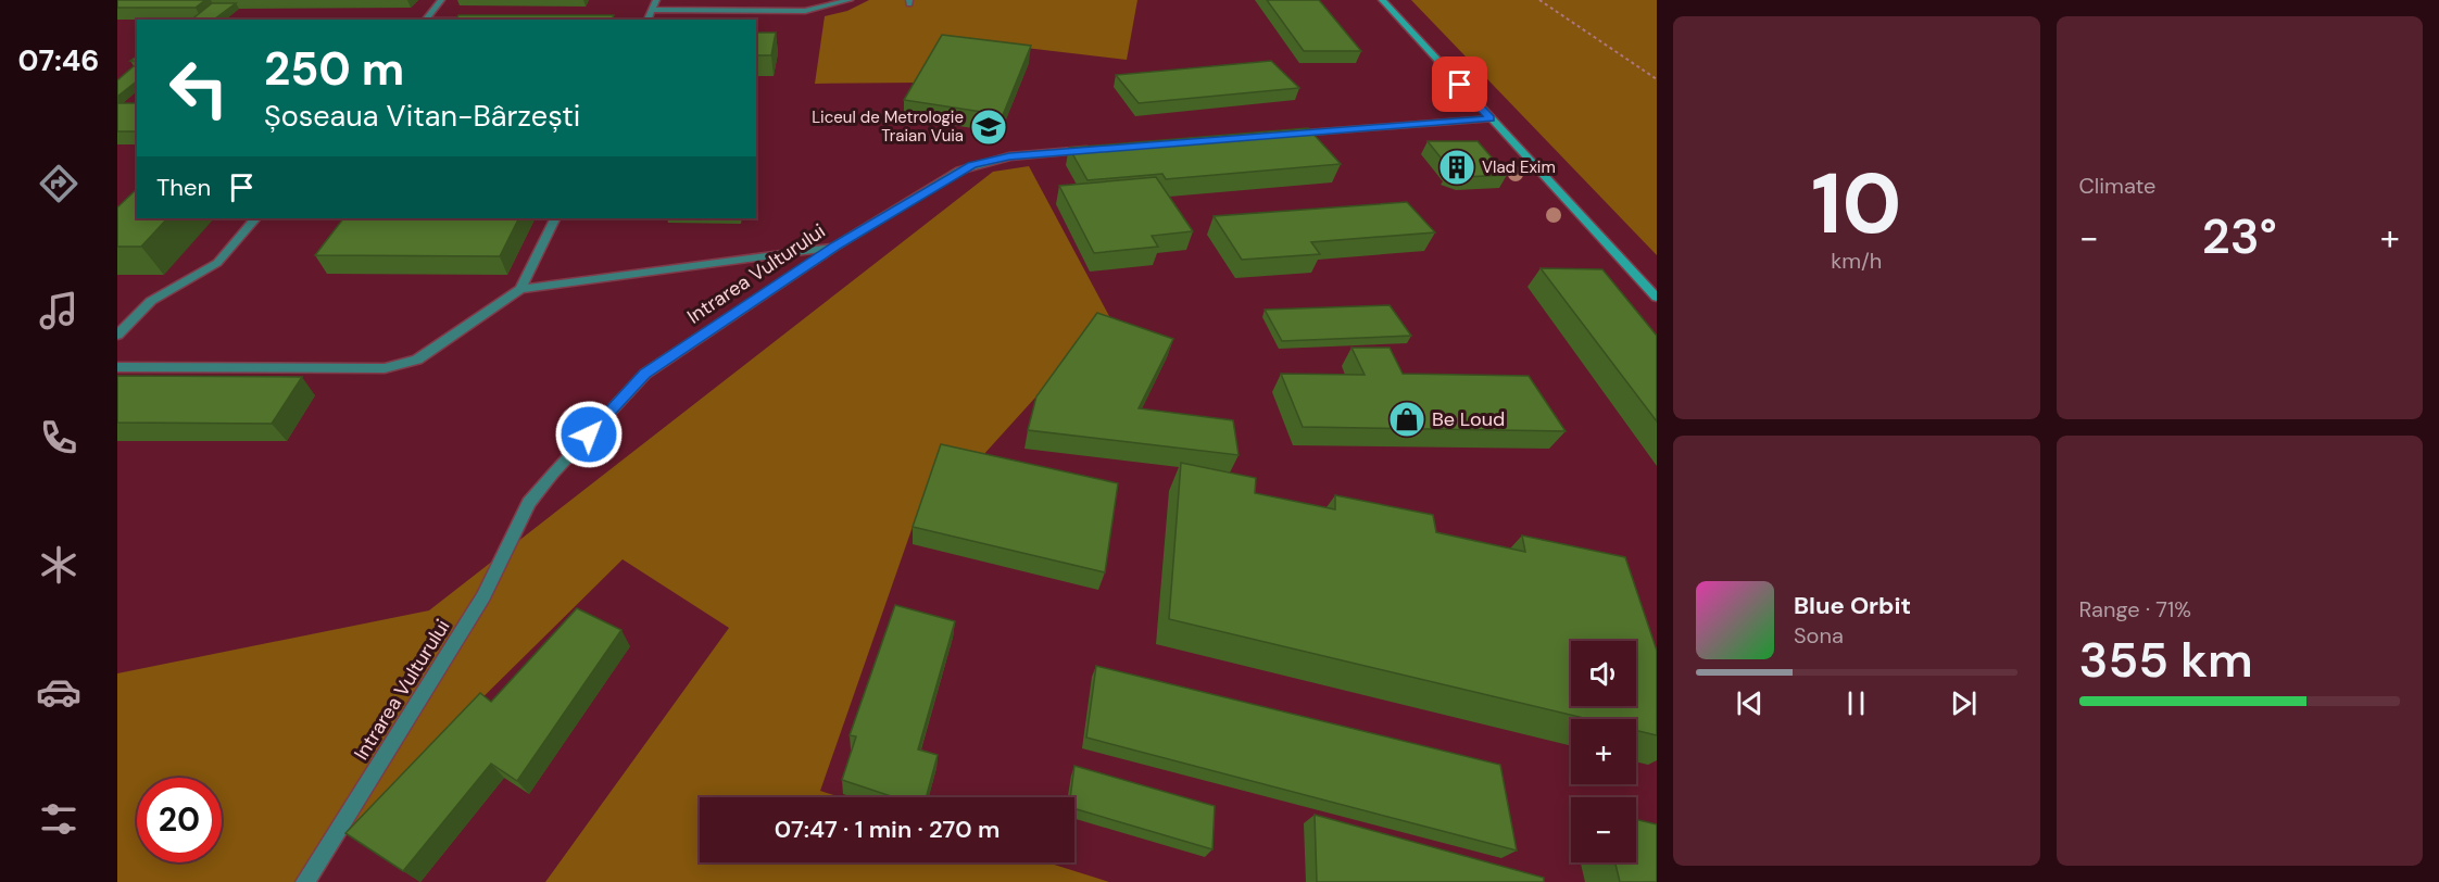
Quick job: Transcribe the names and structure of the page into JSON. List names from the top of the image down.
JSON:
{
  "streets": {
    "lane": ["Intrarea Vulturului"]
  },
  "places": {
    "school or university": ["Liceul de Metrologie Traian Vuia"],
    "building": ["Vlad Exim"],
    "shop": ["Be Loud"]
  },
  "page": {
    "tabs": "07:46",
    "tile": [
      ["10", "km/h"],
      "Climate",
      ["Range · 71%", "355 km"]
    ],
    "turn": ["250 m", "Șoseaua Vitan-Bârzești"],
    "then": "Then",
    "heat": ["−", "23°", "+"],
    "song": ["Blue Orbit", "Sona"],
    "map_buttons": ["+", "−"],
    "limit": "20",
    "trip": "07:47 · 1 min · 270 m"
  }
}
